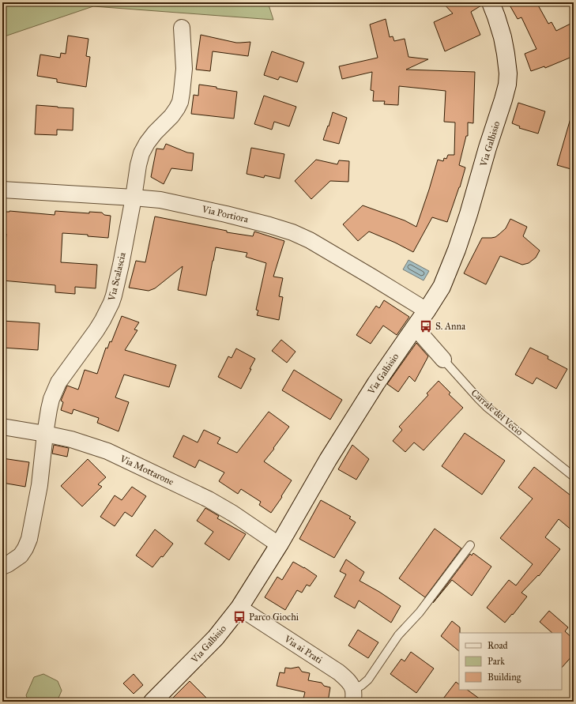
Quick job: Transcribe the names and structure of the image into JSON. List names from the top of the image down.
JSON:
{
  "streets": {
    "street": [
      "Via Galbisio",
      "Via Portiora",
      "Via Scalascia",
      "Carrale del Vecio",
      "Via Mottarone",
      "Via ai Prati"
    ]
  },
  "crossings": [
    ["Via Galbisio", "Via Portiora"],
    ["Via Galbisio", "Carrale del Vecio"],
    ["Via Galbisio", "Via Mottarone"],
    ["Via Galbisio", "Via ai Prati"],
    ["Via Portiora", "Via Scalascia"],
    ["Via Scalascia", "Via Mottarone"]
  ],
  "places": {
    "bus stop": ["S. Anna", "Parco Giochi"]
  },
  "legend": ["Road", "Park", "Building"]
}
